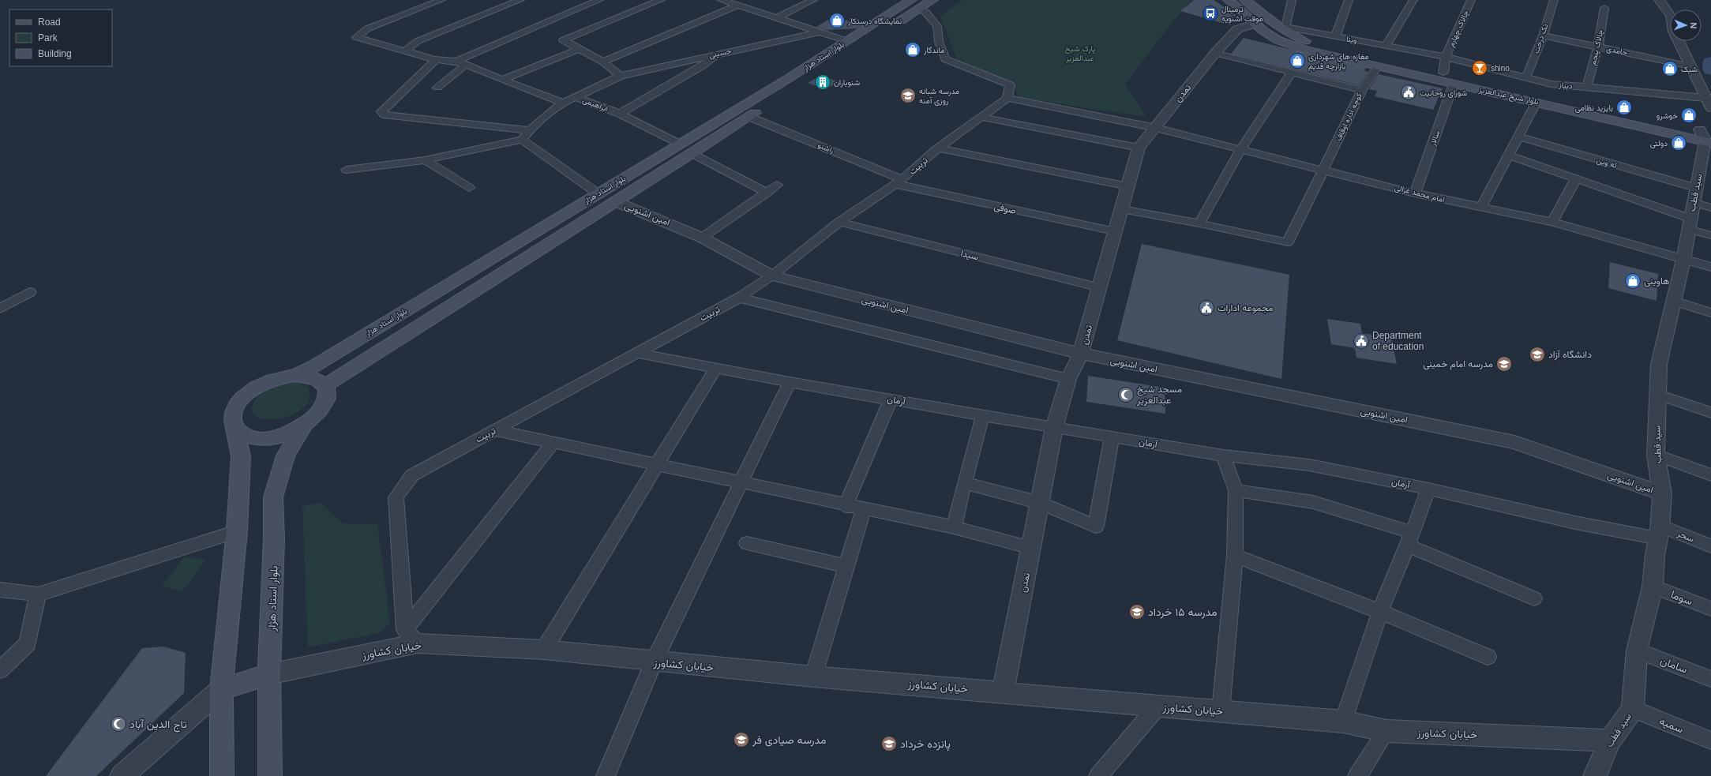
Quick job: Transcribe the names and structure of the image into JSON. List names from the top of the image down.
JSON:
{
  "streets": {
    "main road": ["بلوار استاد هژار", "بلوار شیخ عبدالعزیز"],
    "street": [
      "چالاک چهارم",
      "تک درخت",
      "وینا",
      "چالاک پنجم",
      "حامدی",
      "حسینی",
      "دیباز",
      "تمدن",
      "ابراهیمی",
      "کوچه اداره اوقاف",
      "سالار",
      "راشنو",
      "ئه وین",
      "تربیت",
      "سید قطب",
      "امام محمد غزالی",
      "صوفی",
      "امین اشنویی",
      "سیدا",
      "آرمان",
      "سحر",
      "سوما",
      "خیابان کشاورز",
      "سامان",
      "سمیه"
    ]
  },
  "crossings": [
    ["چالاک چهارم", "وینا"],
    ["چالاک چهارم", "دیباز"],
    ["تک درخت", "حامدی"],
    ["تک درخت", "دیباز"],
    ["وینا", "دیباز"],
    ["چالاک پنجم", "حامدی"],
    ["چالاک پنجم", "دیباز"],
    ["حسینی", "ابراهیمی"],
    ["بلوار استاد هژار", "ابراهیمی"],
    ["بلوار استاد هژار", "راشنو"],
    ["بلوار استاد هژار", "امین اشنویی"],
    ["بلوار استاد هژار", "خیابان کشاورز"],
    ["تمدن", "بلوار شیخ عبدالعزیز"],
    ["تمدن", "امام محمد غزالی"],
    ["تمدن", "صوفی"],
    ["تمدن", "امین اشنویی"],
    ["تمدن", "سیدا"],
    ["تمدن", "آرمان"],
    ["تمدن", "خیابان کشاورز"],
    ["بلوار شیخ عبدالعزیز", "کوچه اداره اوقاف"],
    ["بلوار شیخ عبدالعزیز", "سالار"],
    ["بلوار شیخ عبدالعزیز", "سید قطب"],
    ["کوچه اداره اوقاف", "امام محمد غزالی"],
    ["سالار", "امام محمد غزالی"],
    ["راشنو", "تربیت"],
    ["راشنو", "صوفی"],
    ["ئه وین", "سید قطب"],
    ["تربیت", "صوفی"],
    ["تربیت", "امین اشنویی"],
    ["تربیت", "سیدا"],
    ["تربیت", "آرمان"],
    ["تربیت", "خیابان کشاورز"],
    ["سید قطب", "امام محمد غزالی"],
    ["سید قطب", "امین اشنویی"],
    ["سید قطب", "آرمان"],
    ["سید قطب", "سحر"],
    ["سید قطب", "سوما"],
    ["سید قطب", "خیابان کشاورز"],
    ["سید قطب", "سامان"],
    ["سید قطب", "سمیه"],
    ["آرمان", "سحر"]
  ],
  "parks": ["پارک شیخ عبدالعزیز"],
  "places": {
    "bus stop": ["ترمینال موقت اشنویه"],
    "shop": [
      "نمایشگاه درستکار",
      "ماندگار",
      "مغازه های شهرداری بازارچه قدیم",
      "شیک",
      "بایزید نظامی",
      "خوشرو",
      "دولتی",
      "هاوینی"
    ],
    "bar": ["shino"],
    "building": ["شنوباران"],
    "public building": ["شورای روحانیت", "مجموعه ادارات", "Department of education"],
    "school or university": [
      "مدرسه شبانه روزی آمنه",
      "دانشگاه آزاد",
      "مدرسه امام خمینی",
      "مدرسه ۱۵ خرداد",
      "مدرسه صیادی فر",
      "پانزده خرداد"
    ],
    "mosque": ["مسجد شیخ عبدالعزیر", "تاج الدین آباد"]
  },
  "legend": ["Road", "Park", "Building"],
  "north": "right"
}
